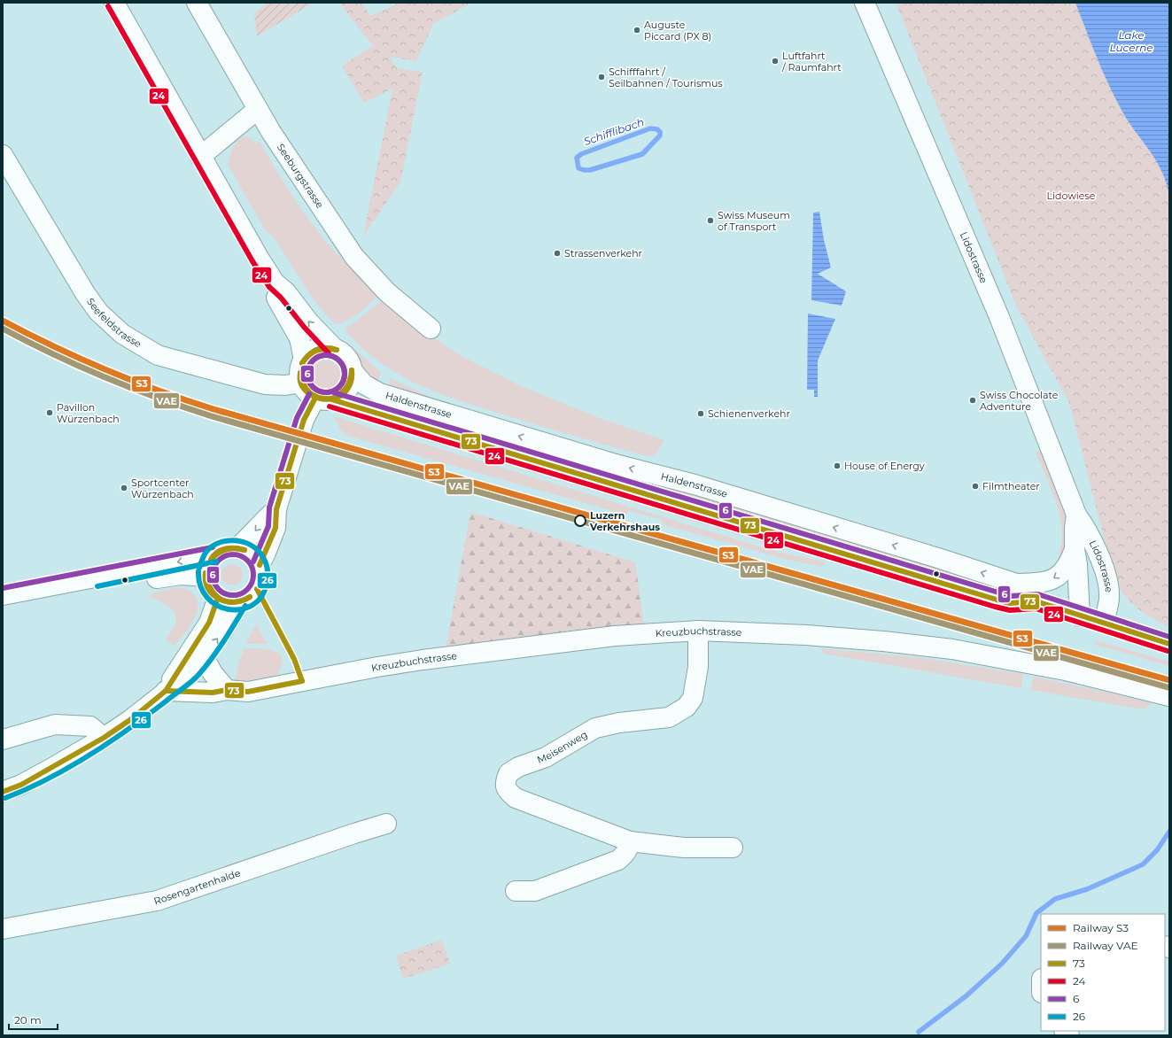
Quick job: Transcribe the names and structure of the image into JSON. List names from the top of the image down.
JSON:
{
  "streets": {
    "street": [
      "Seeburgstrasse",
      "Lidostrasse",
      "Seefeldstrasse",
      "Haldenstrasse",
      "Kreuzbuchstrasse",
      "Meisenweg",
      "Rosengartenhalde"
    ]
  },
  "crossings": [
    ["Lidostrasse", "Haldenstrasse"],
    ["Seefeldstrasse", "Haldenstrasse"],
    ["Kreuzbuchstrasse", "Meisenweg"]
  ],
  "water": ["Lake Lucerne", "Schifflibach"],
  "parks": ["Lidowiese"],
  "places": [
    "Auguste Piccard (PX 8)",
    "Luftfahrt / Raumfahrt",
    "Schifffahrt / Seilbahnen / Tourismus",
    "Swiss Museum of Transport",
    "Strassenverkehr",
    "Swiss Chocolate Adventure",
    "Pavillon Würzenbach",
    "Schienenverkehr",
    "House of Energy",
    "Filmtheater",
    "Sportcenter Würzenbach",
    "Luzern Verkehrshaus"
  ],
  "lines": [
    "transit line 24",
    "rail line S3",
    "rail line VAE",
    "transit line 73",
    "transit line 6",
    "transit line 26"
  ],
  "legend": [
    "Railway S3",
    "Railway VAE",
    "73",
    "24",
    "6",
    "26"
  ],
  "scale_bar": "20 m"
}
